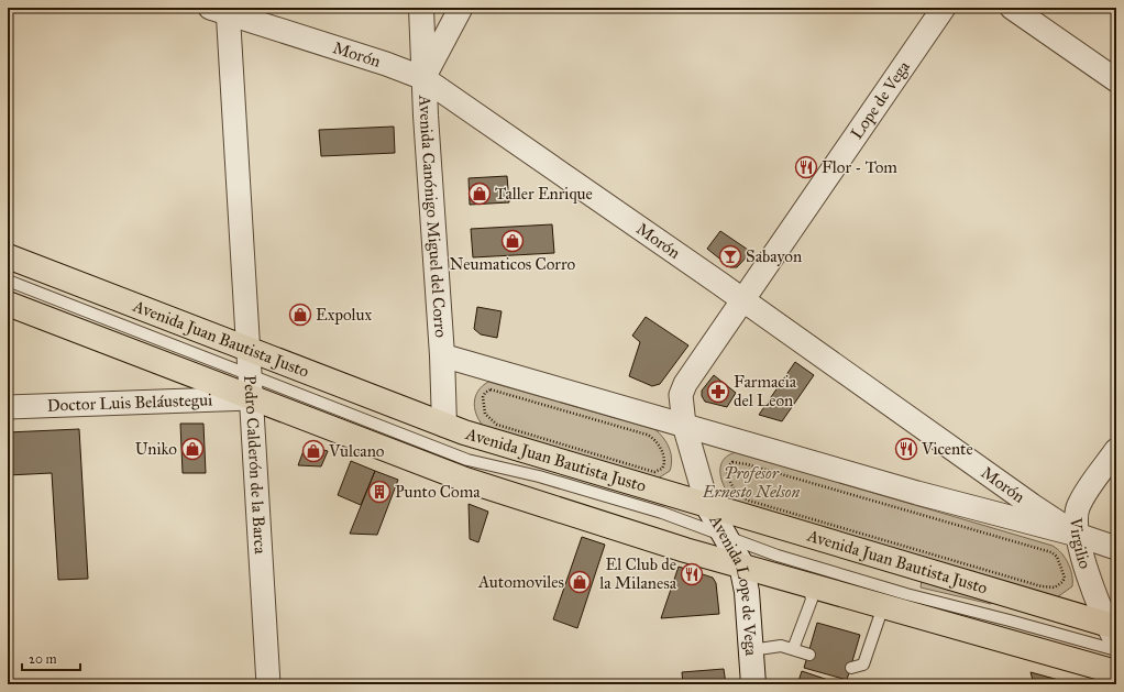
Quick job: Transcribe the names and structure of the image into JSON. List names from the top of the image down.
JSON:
{
  "streets": {
    "main road": ["Avenida Juan Bautista Justo"],
    "street": [
      "Morón",
      "Lope de Vega",
      "Avenida Canónigo Miguel del Corro",
      "Doctor Luis Beláustegui",
      "Pedro Calderón de la Barca",
      "Virgilio",
      "Avenida Lope de Vega"
    ]
  },
  "crossings": [
    ["Morón", "Lope de Vega"],
    ["Morón", "Avenida Canónigo Miguel del Corro"],
    ["Morón", "Pedro Calderón de la Barca"],
    ["Morón", "Virgilio"],
    ["Morón", "Avenida Lope de Vega"],
    ["Lope de Vega", "Avenida Lope de Vega"],
    ["Avenida Canónigo Miguel del Corro", "Avenida Juan Bautista Justo"],
    ["Avenida Juan Bautista Justo", "Pedro Calderón de la Barca"],
    ["Avenida Juan Bautista Justo", "Virgilio"],
    ["Avenida Juan Bautista Justo", "Avenida Lope de Vega"],
    ["Doctor Luis Beláustegui", "Pedro Calderón de la Barca"]
  ],
  "parks": ["Profesor Ernesto Nelson"],
  "places": {
    "restaurant": ["Flor - Tom", "Vicente", "El Club de la Milanesa"],
    "shop": [
      "Taller Enrique",
      "Neumaticos Corro",
      "Expolux",
      "Uniko",
      "Vulcano",
      "Automoviles"
    ],
    "bar": ["Sabayon"],
    "pharmacy": ["Farmacia del Leon"],
    "building": ["Punto Coma"]
  },
  "scale_bar": "20 m"
}
